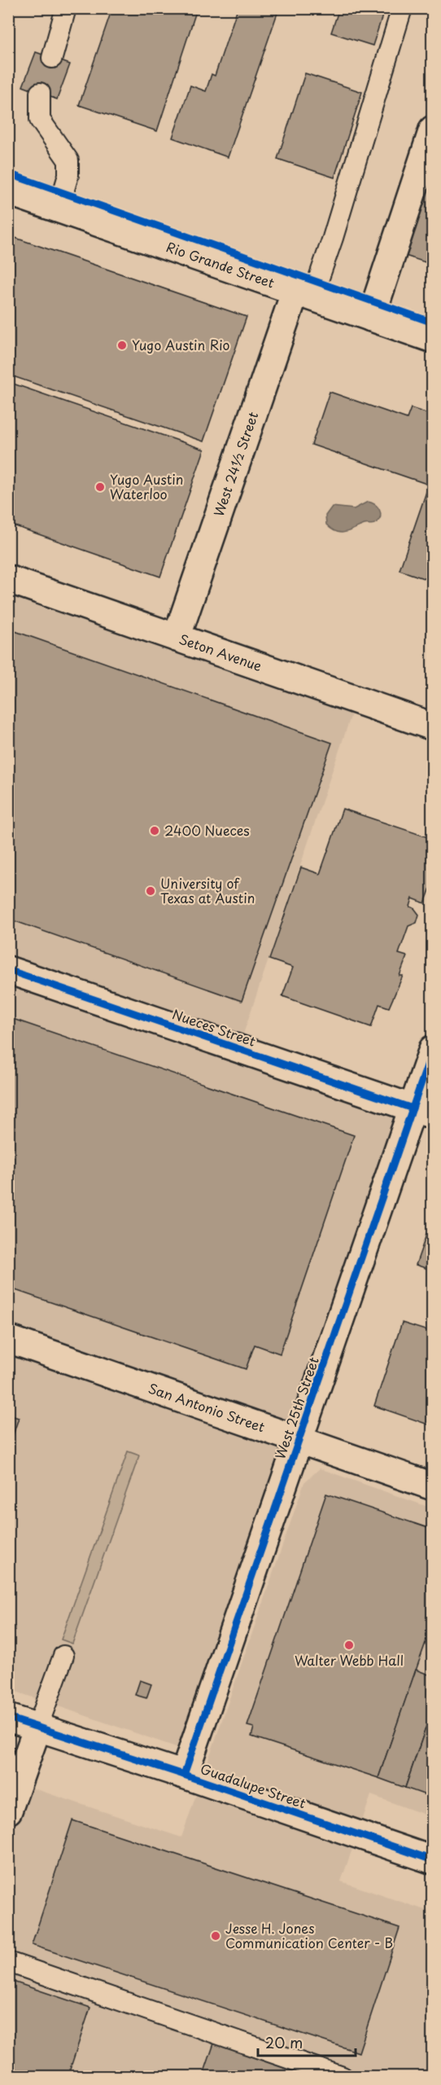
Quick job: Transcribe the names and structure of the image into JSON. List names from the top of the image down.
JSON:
{
  "streets": {
    "street": [
      "Rio Grande Street",
      "West 24½ Street",
      "Seton Avenue",
      "Nueces Street",
      "San Antonio Street",
      "West 25th Street",
      "Guadalupe Street"
    ]
  },
  "crossings": [
    ["Rio Grande Street", "West 24½ Street"],
    ["West 24½ Street", "Seton Avenue"],
    ["Nueces Street", "West 25th Street"],
    ["San Antonio Street", "West 25th Street"],
    ["West 25th Street", "Guadalupe Street"]
  ],
  "places": [
    "Yugo Austin Rio",
    "Yugo Austin Waterloo",
    "2400 Nueces",
    "University of Texas at Austin",
    "Walter Webb Hall",
    "Jesse H. Jones Communication Center - B"
  ],
  "scale_bar": "20 m"
}
